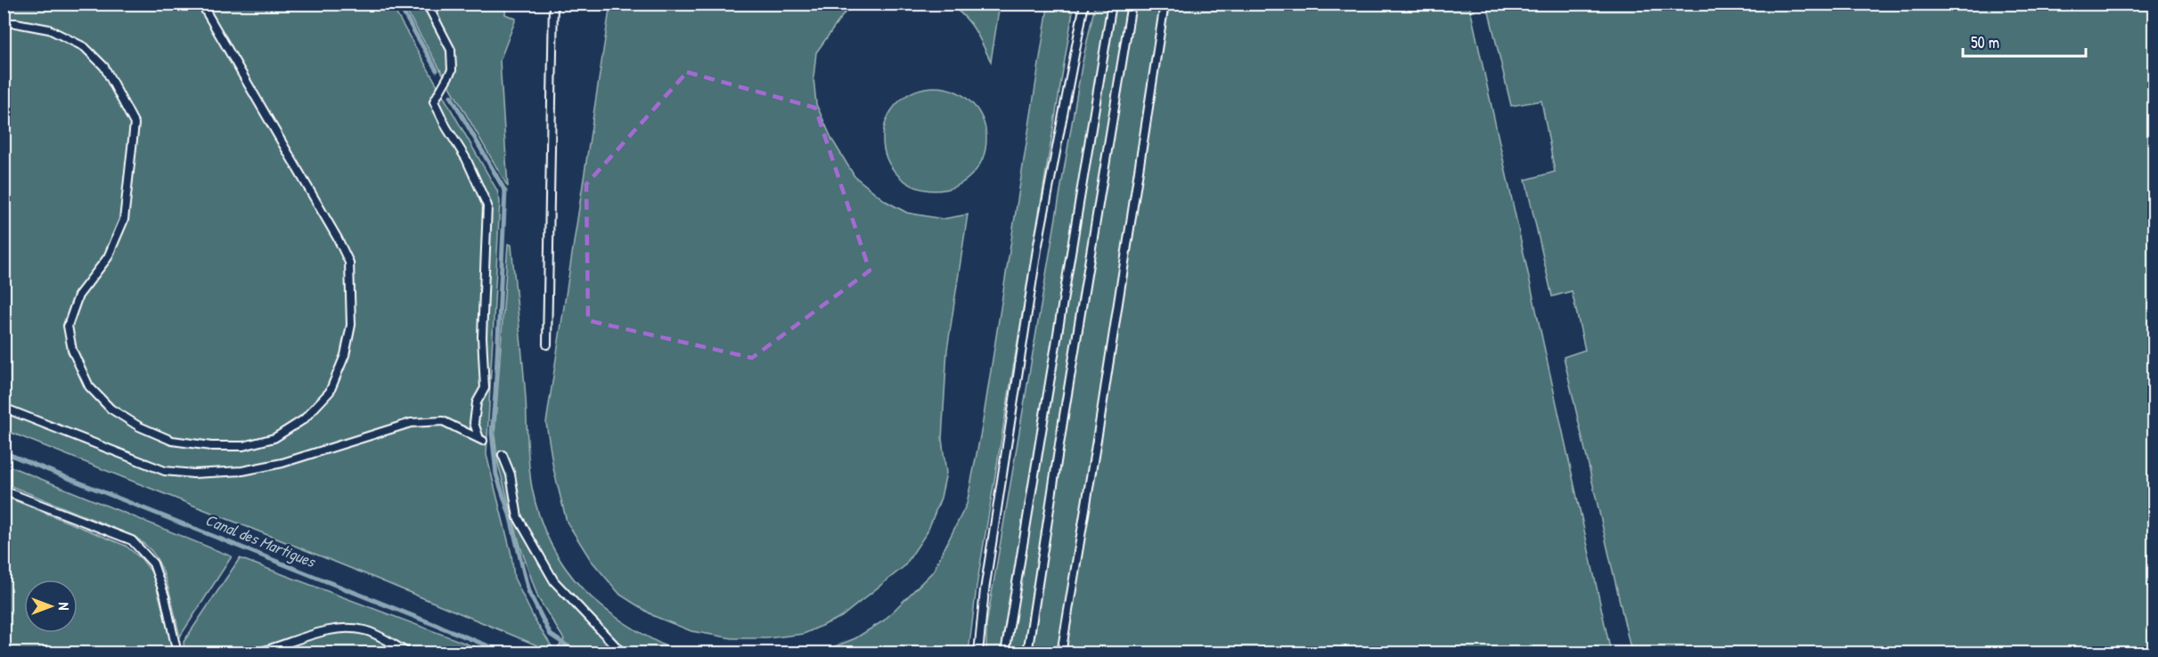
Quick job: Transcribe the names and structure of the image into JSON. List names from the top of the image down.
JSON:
{
  "water": ["Canal des Martigues"],
  "scale_bar": "50 m",
  "north": "right"
}
